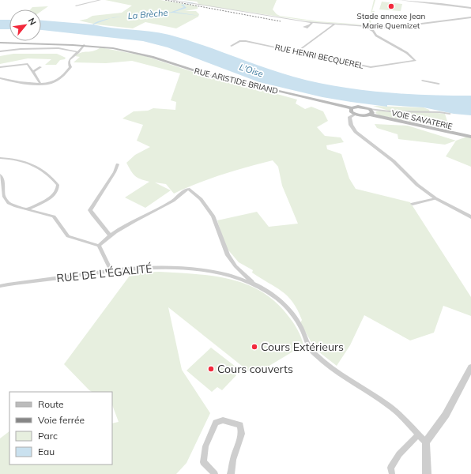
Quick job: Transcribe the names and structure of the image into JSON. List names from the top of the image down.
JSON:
{
  "streets": {
    "main road": ["RUE ARISTIDE BRIAND", "VOIE SAVATERIE"],
    "street": ["RUE HENRI BECQUEREL", "RUE DE L'ÉGALITÉ"]
  },
  "water": ["La Brèche", "L'Oise"],
  "places": ["Stade annexe Jean Marie Quemizet", "Cours Extérieurs", "Cours couverts"],
  "legend": [
    "Route",
    "Voie ferrée",
    "Parc",
    "Eau"
  ],
  "north": "top right"
}
